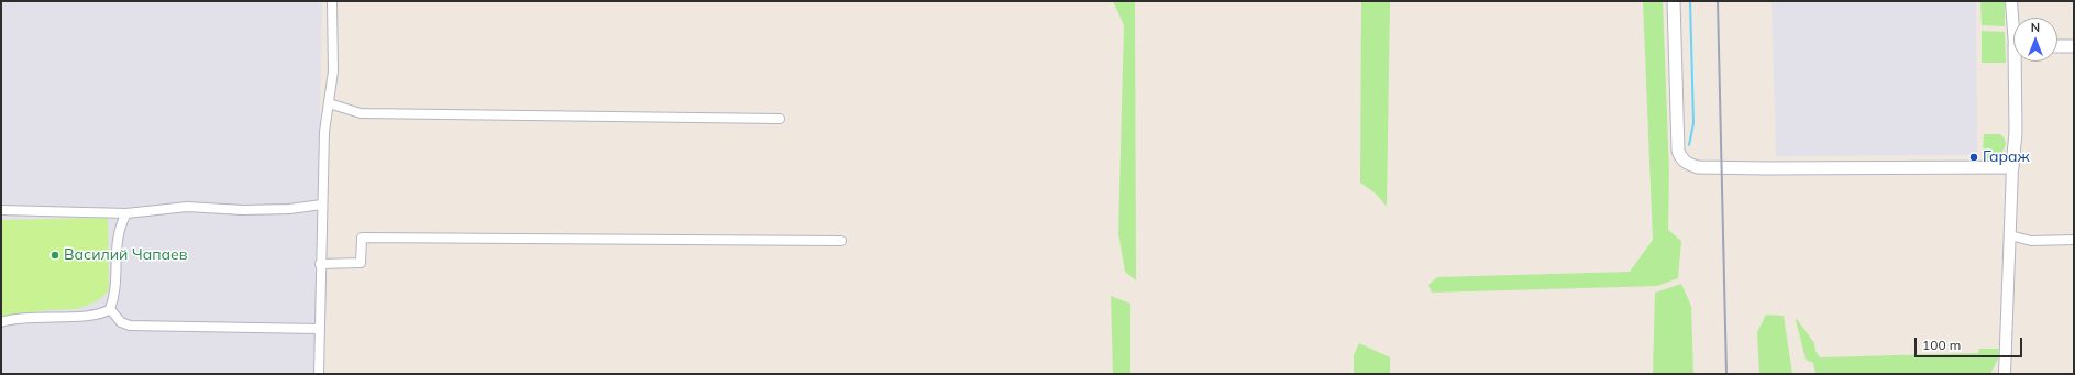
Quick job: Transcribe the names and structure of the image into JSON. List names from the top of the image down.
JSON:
{
  "places": ["Гараж", "Василий Чапаев"],
  "scale_bar": "100 m",
  "north": "top"
}
